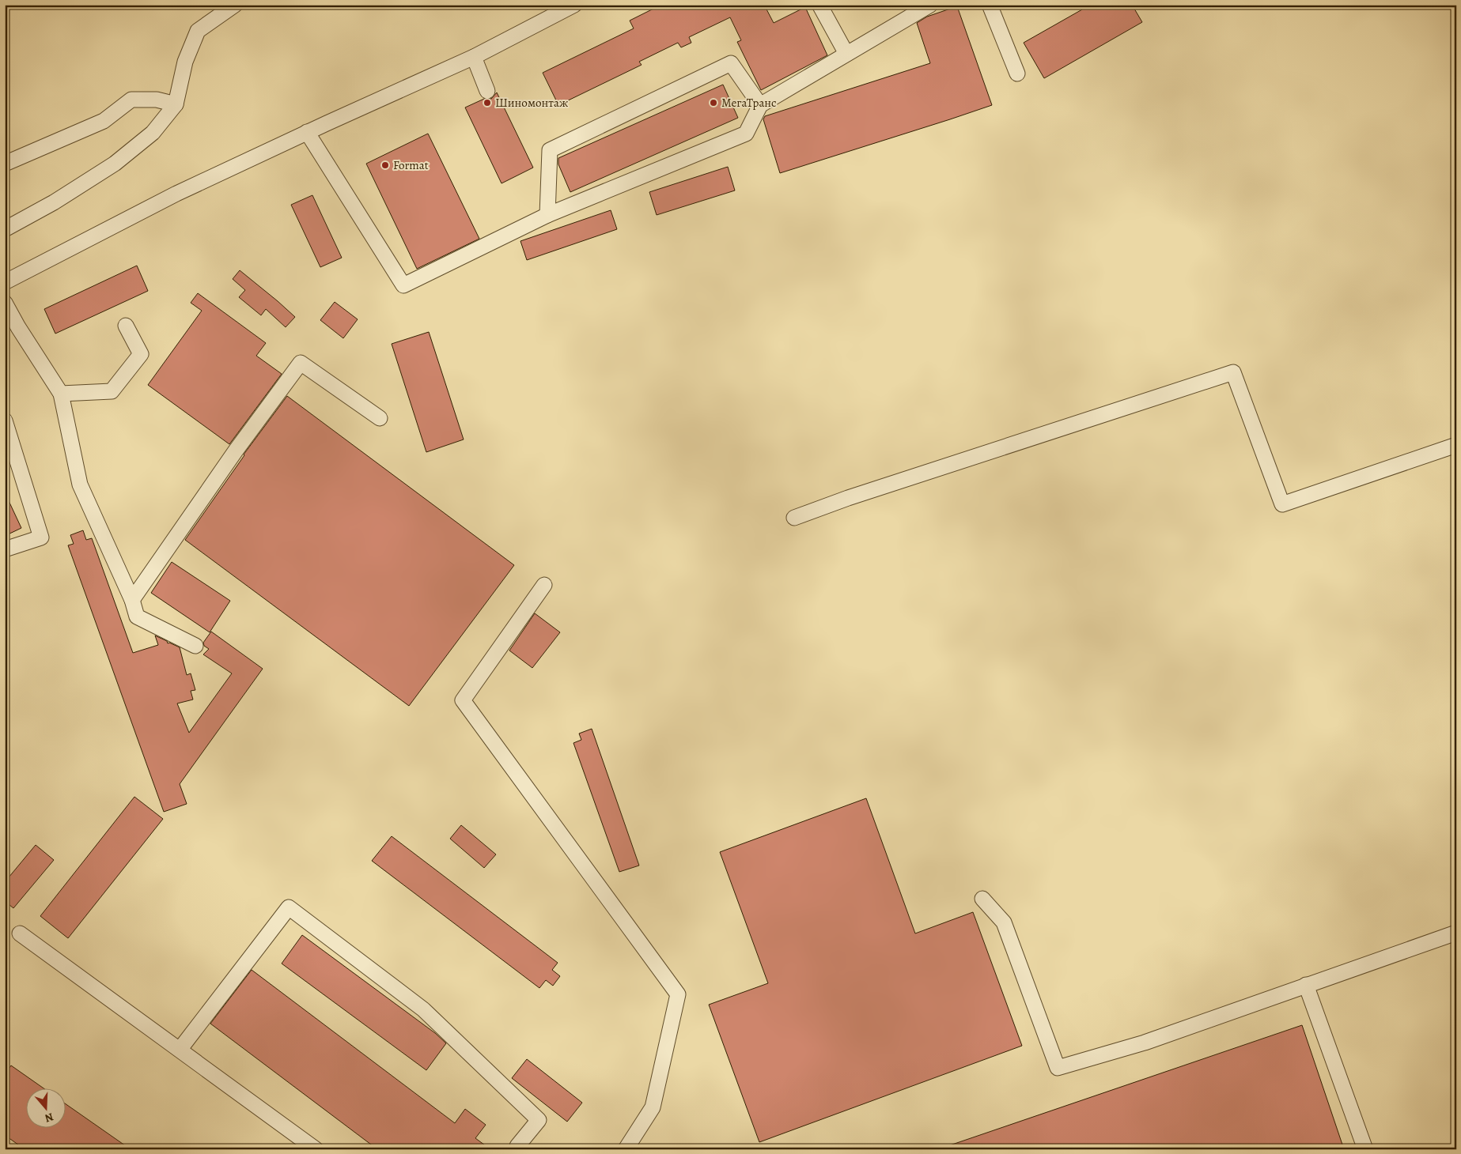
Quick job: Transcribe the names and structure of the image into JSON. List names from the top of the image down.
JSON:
{
  "places": ["Шиномонтаж", "МегаТранс", "Format"],
  "north": "bottom"
}
